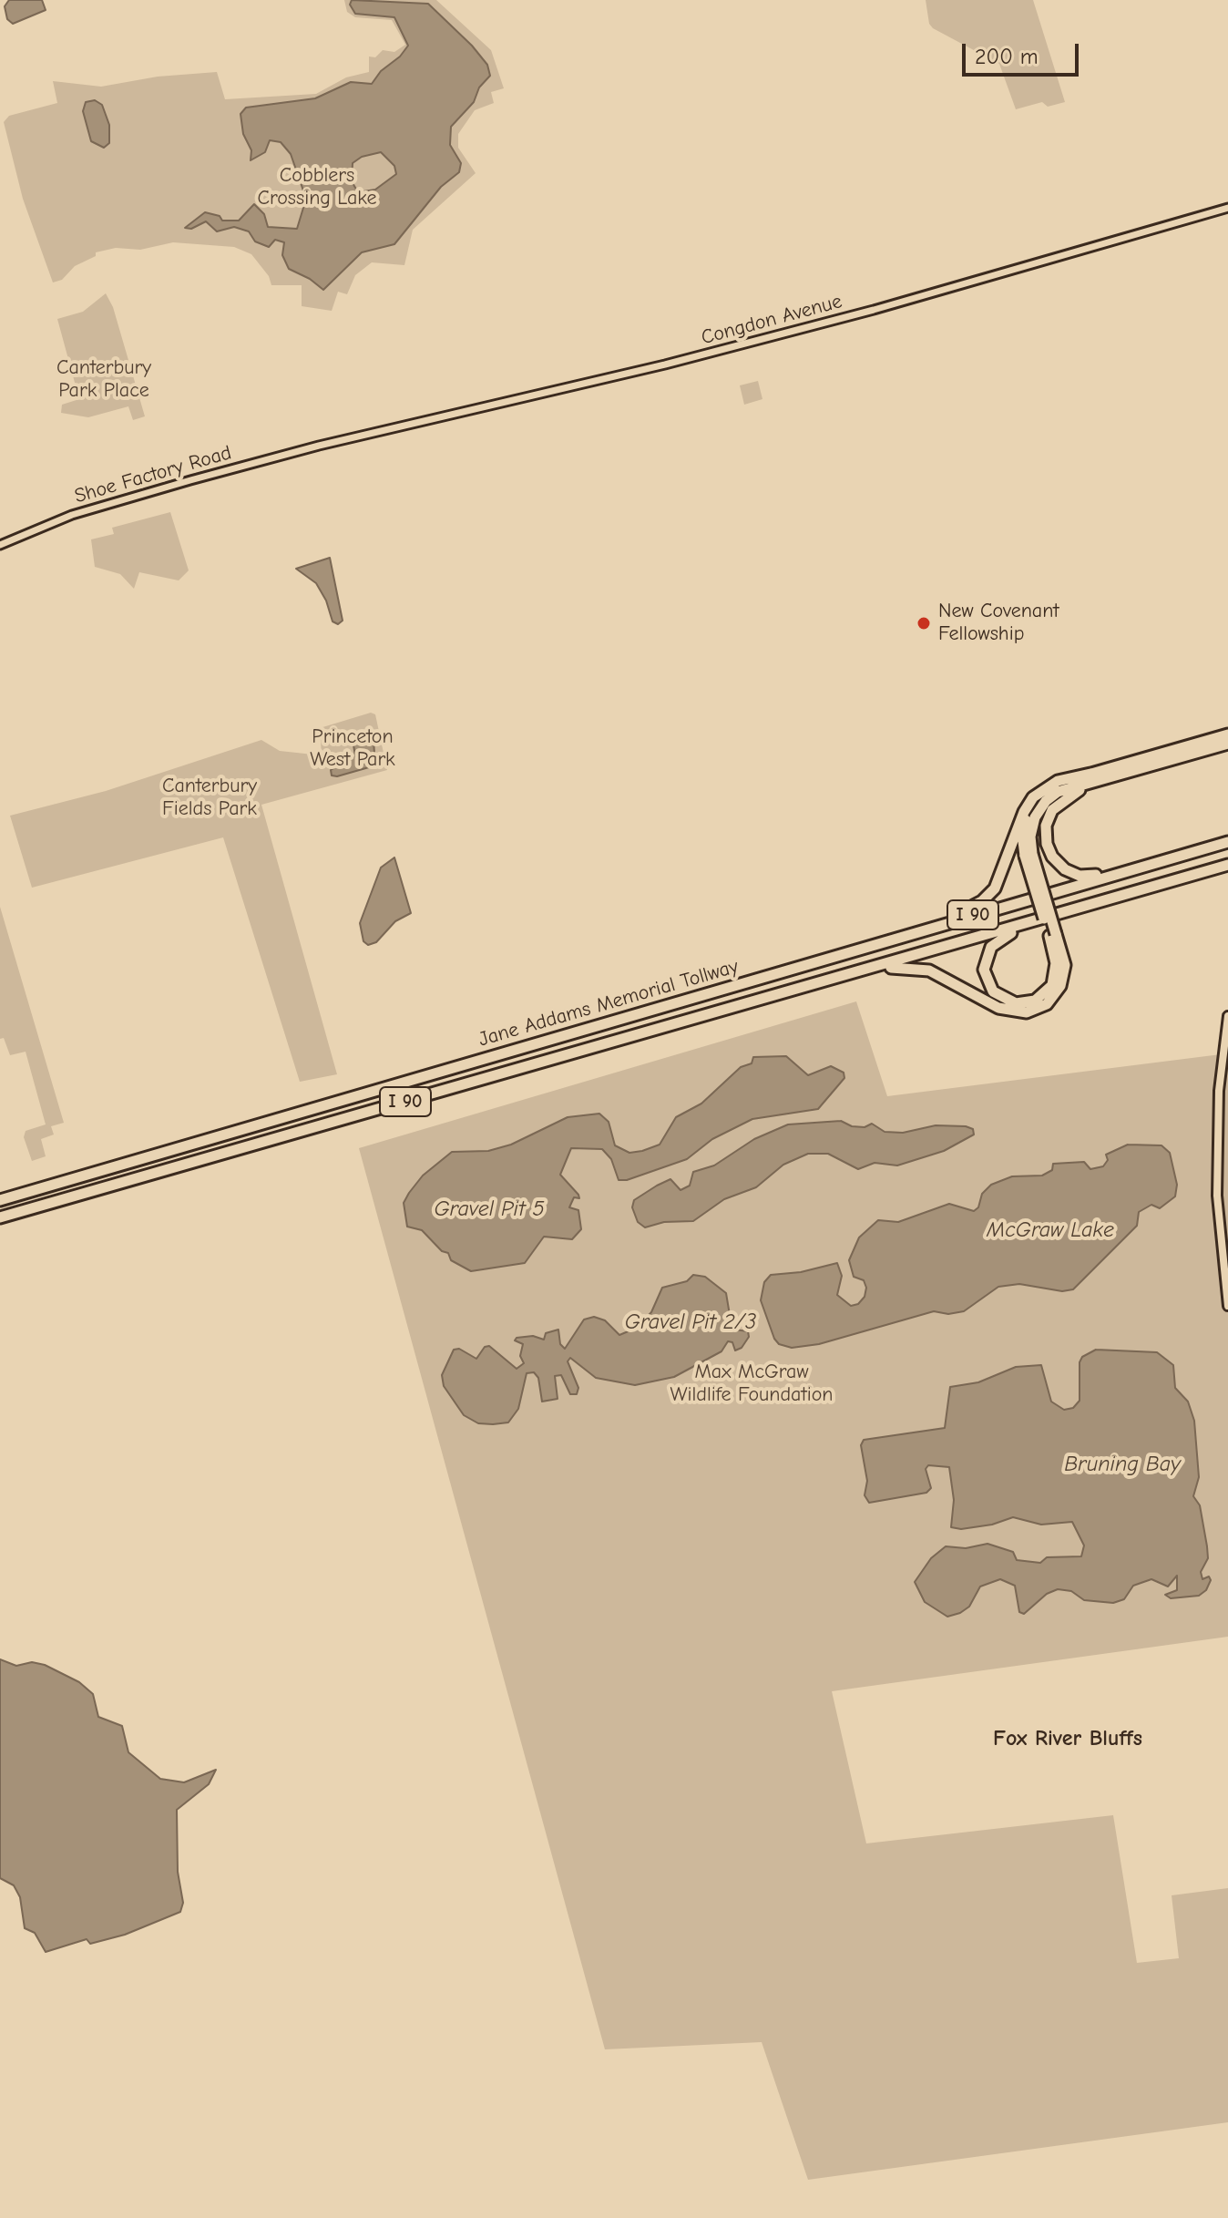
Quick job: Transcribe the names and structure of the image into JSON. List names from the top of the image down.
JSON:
{
  "streets": {
    "highway": ["I 90", "Jane Addams Memorial Tollway"],
    "street": ["Congdon Avenue", "Shoe Factory Road"]
  },
  "crossings": [
    ["Congdon Avenue", "Shoe Factory Road"]
  ],
  "districts": ["Fox River Bluffs"],
  "water": [
    "Gravel Pit 5",
    "McGraw Lake",
    "Gravel Pit 2/3",
    "Bruning Bay"
  ],
  "parks": [
    "Cobblers Crossing Lake",
    "Canterbury Park Place",
    "Princeton West Park",
    "Canterbury Fields Park",
    "Max McGraw Wildlife Foundation"
  ],
  "places": ["New Covenant Fellowship"],
  "scale_bar": "200 m"
}
